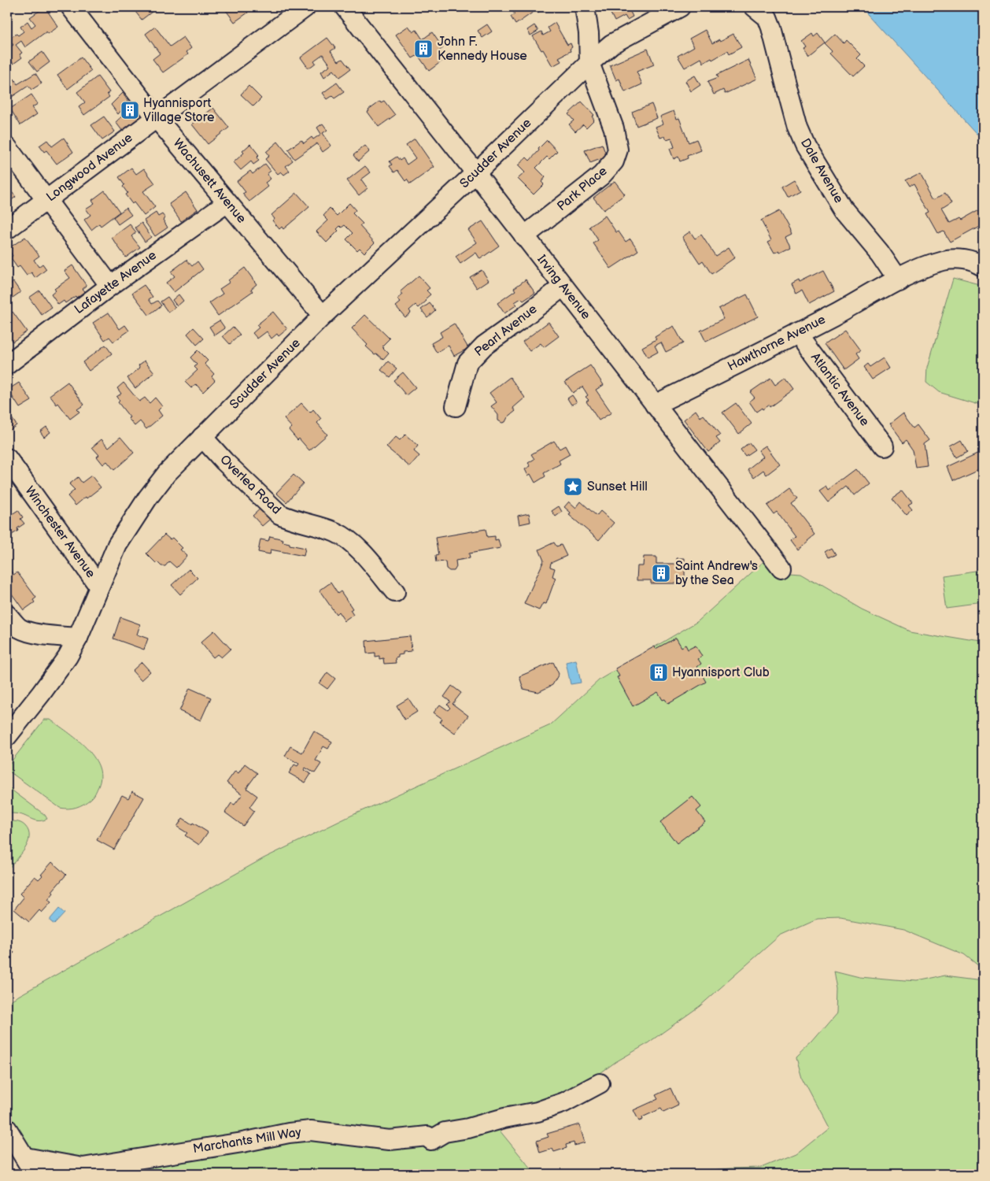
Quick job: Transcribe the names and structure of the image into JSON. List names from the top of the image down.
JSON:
{
  "streets": {
    "street": [
      "Scudder Avenue",
      "Longwood Avenue",
      "Dale Avenue",
      "Wachusett Avenue",
      "Park Place",
      "Lafayette Avenue",
      "Irving Avenue",
      "Pearl Avenue",
      "Hawthorne Avenue",
      "Atlantic Avenue",
      "Overlea Road",
      "Winchester Avenue",
      "Marchants Mill Way"
    ]
  },
  "crossings": [
    ["Scudder Avenue", "Wachusett Avenue"],
    ["Scudder Avenue", "Park Place"],
    ["Scudder Avenue", "Irving Avenue"],
    ["Scudder Avenue", "Overlea Road"],
    ["Scudder Avenue", "Winchester Avenue"],
    ["Longwood Avenue", "Wachusett Avenue"],
    ["Dale Avenue", "Hawthorne Avenue"],
    ["Wachusett Avenue", "Lafayette Avenue"],
    ["Park Place", "Irving Avenue"],
    ["Irving Avenue", "Pearl Avenue"],
    ["Irving Avenue", "Hawthorne Avenue"],
    ["Hawthorne Avenue", "Atlantic Avenue"]
  ],
  "places": {
    "building": [
      "John F. Kennedy House",
      "Hyannisport Village Store",
      "Saint Andrew's by the Sea",
      "Hyannisport Club"
    ],
    "place": ["Sunset Hill"]
  }
}
